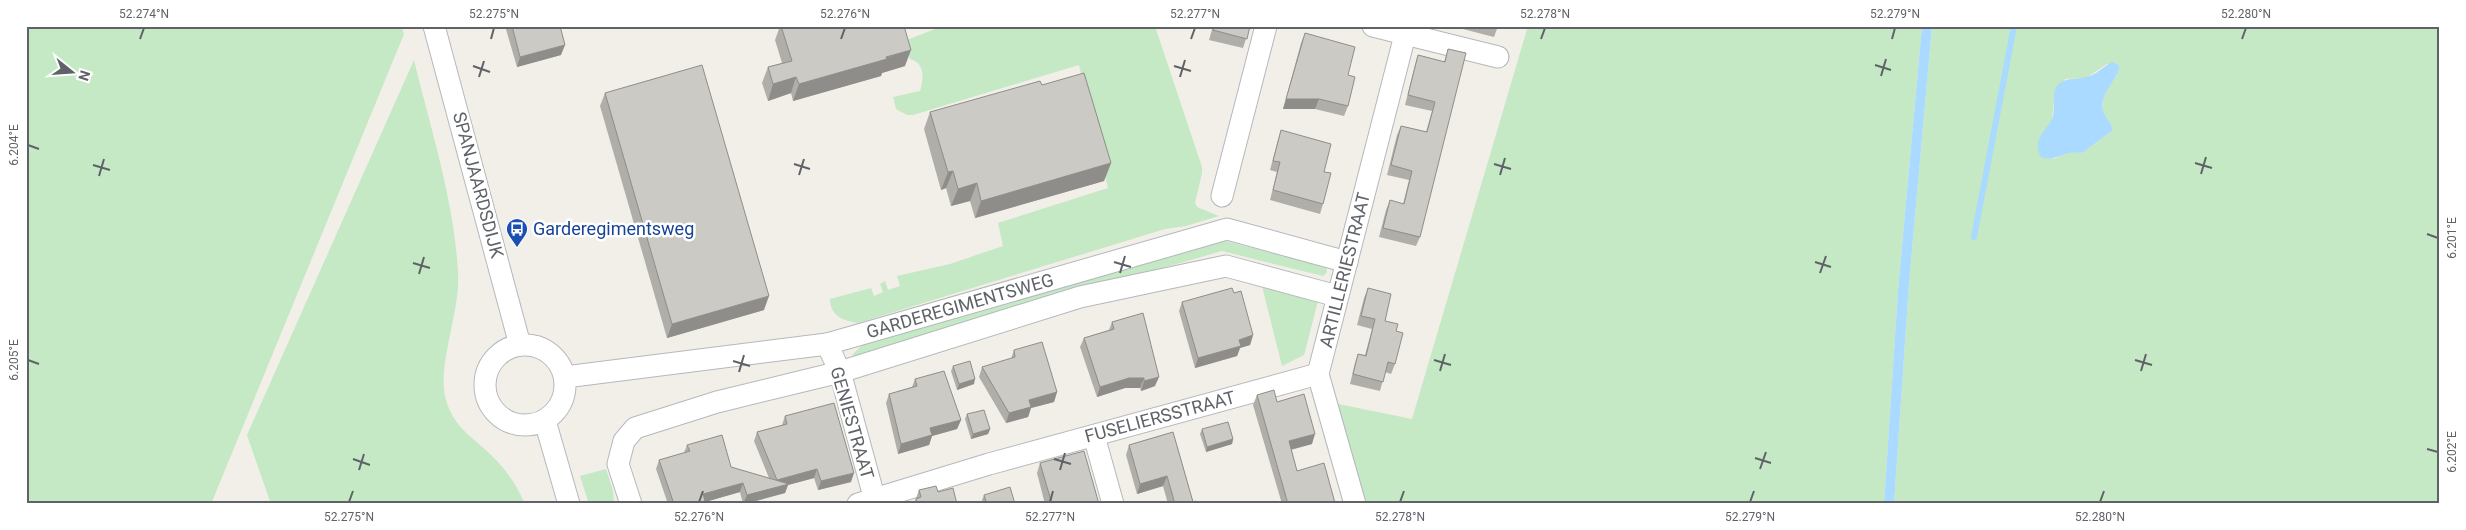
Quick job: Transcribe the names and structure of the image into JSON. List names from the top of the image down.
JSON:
{
  "streets": {
    "street": [
      "SPANJAARDSDIJK",
      "ARTILLERIESTRAAT",
      "GARDEREGIMENTSWEG",
      "FUSELIERSSTRAAT",
      "GENIESTRAAT"
    ]
  },
  "crossings": [
    ["SPANJAARDSDIJK", "GARDEREGIMENTSWEG"],
    ["ARTILLERIESTRAAT", "GARDEREGIMENTSWEG"],
    ["ARTILLERIESTRAAT", "FUSELIERSSTRAAT"],
    ["GARDEREGIMENTSWEG", "GENIESTRAAT"],
    ["FUSELIERSSTRAAT", "GENIESTRAAT"]
  ],
  "places": {
    "bus stop": ["Garderegimentsweg"]
  },
  "north": "right",
  "coordinates": [
    "52.274°N",
    "52.275°N",
    "52.276°N",
    "52.277°N",
    "52.278°N",
    "52.279°N",
    "52.280°N",
    "6.204°E",
    "6.201°E",
    "6.205°E",
    "6.202°E"
  ]
}
